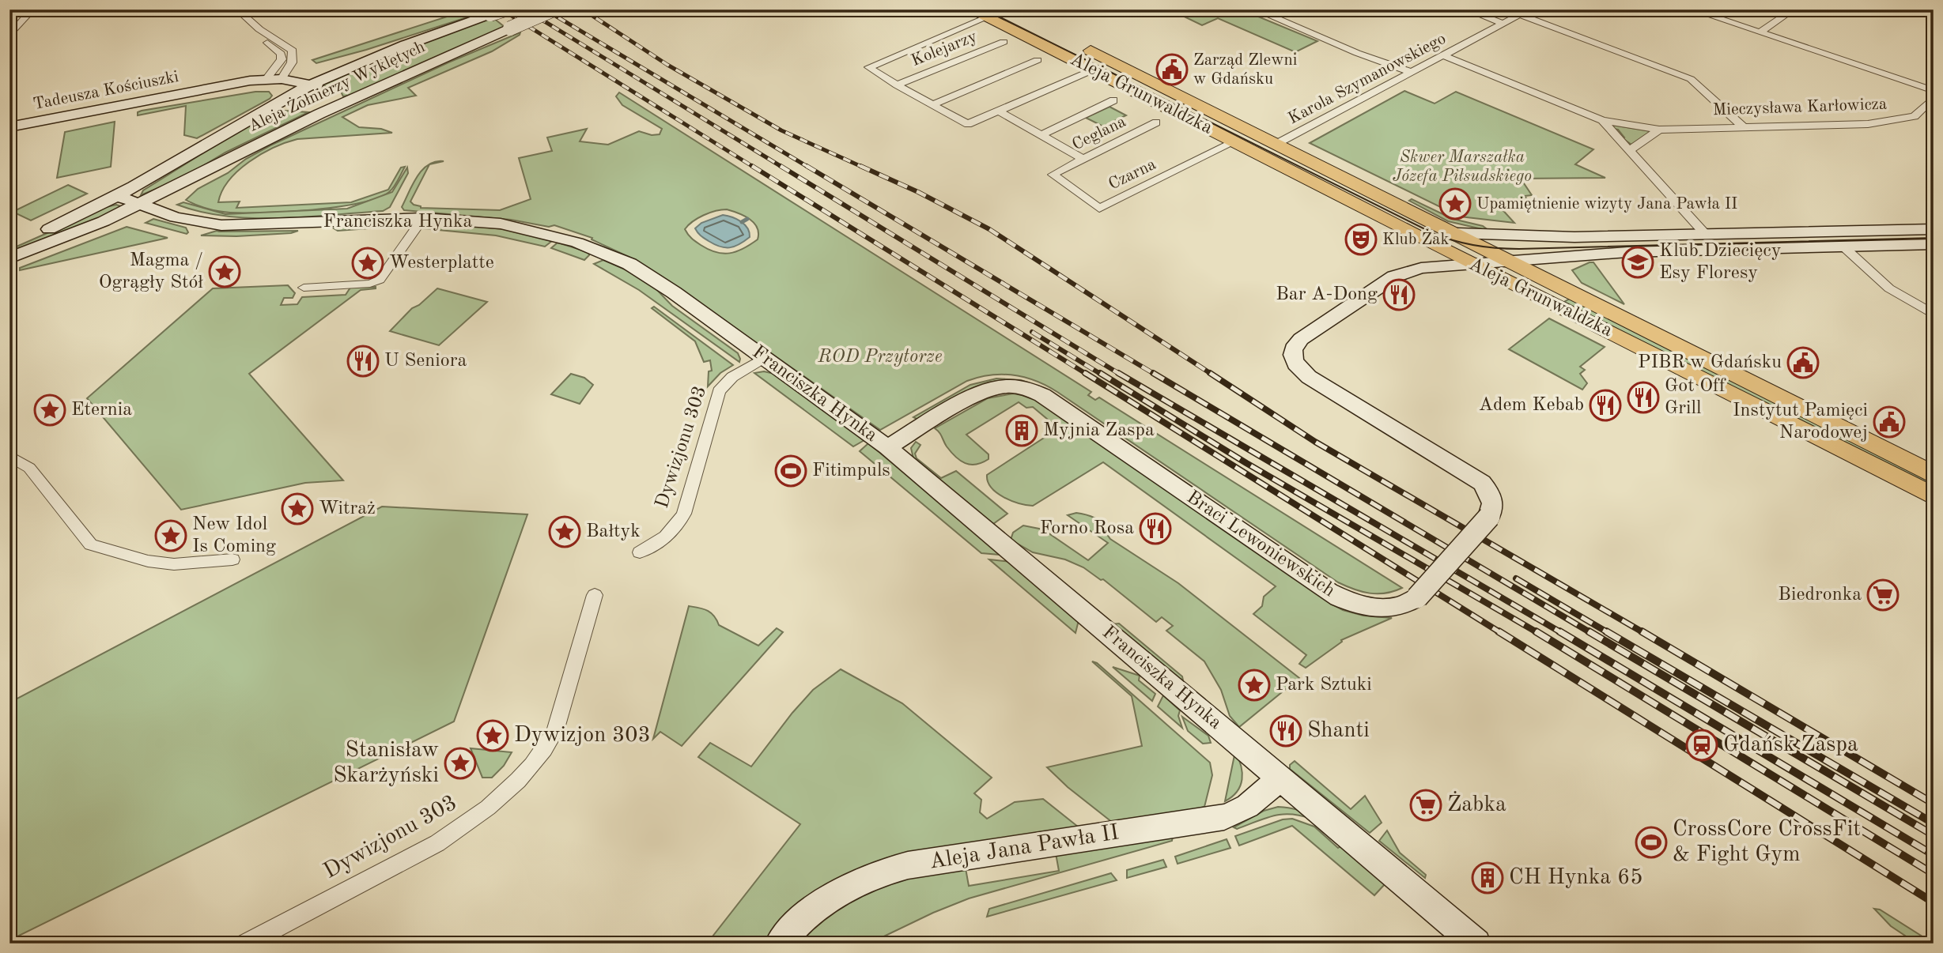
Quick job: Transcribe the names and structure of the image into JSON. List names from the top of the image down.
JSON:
{
  "streets": {
    "main road": ["Aleja Grunwaldzka"],
    "street": [
      "Kolejarzy",
      "Karola Szymanowskiego",
      "Aleja Żołnierzy Wyklętych",
      "Tadeusza Kościuszki",
      "Mieczysława Karłowicza",
      "Ceglana",
      "Czarna",
      "Franciszka Hynka",
      "Dywizjonu 303",
      "Braci Lewoniewskich",
      "Aleja Jana Pawła II"
    ]
  },
  "crossings": [
    ["Kolejarzy", "Aleja Grunwaldzka"],
    ["Karola Szymanowskiego", "Aleja Grunwaldzka"],
    ["Karola Szymanowskiego", "Mieczysława Karłowicza"],
    ["Aleja Żołnierzy Wyklętych", "Tadeusza Kościuszki"],
    ["Aleja Żołnierzy Wyklętych", "Franciszka Hynka"],
    ["Aleja Grunwaldzka", "Czarna"],
    ["Aleja Grunwaldzka", "Braci Lewoniewskich"],
    ["Ceglana", "Czarna"],
    ["Franciszka Hynka", "Dywizjonu 303"],
    ["Franciszka Hynka", "Braci Lewoniewskich"],
    ["Franciszka Hynka", "Aleja Jana Pawła II"]
  ],
  "parks": ["Skwer Marszałka Józefa Piłsudskiego", "ROD Przytorze"],
  "places": {
    "public building": ["Zarząd Zlewni w Gdańsku", "PIBR w Gdańsku", "Instytut Pamięci Narodowej"],
    "place": [
      "Upamiętnienie wizyty Jana Pawła II",
      "Westerplatte",
      "Magma / Ogrągły Stół",
      "Eternia",
      "Witraż",
      "Bałtyk",
      "New Idol Is Coming",
      "Park Sztuki",
      "Dywizjon 303",
      "Stanisław Skarżyński"
    ],
    "theatre": ["Klub Żak"],
    "school or university": ["Klub Dziecięcy Esy Floresy"],
    "restaurant": [
      "Bar A-Dong",
      "U Seniora",
      "Got Off Grill",
      "Adem Kebab",
      "Forno Rosa",
      "Shanti"
    ],
    "building": ["Myjnia Zaspa", "CH Hynka 65"],
    "sports": ["Fitimpuls", "CrossCore CrossFit & Fight Gym"],
    "supermarket": ["Biedronka", "Żabka"],
    "station": ["Gdańsk Zaspa"]
  }
}
